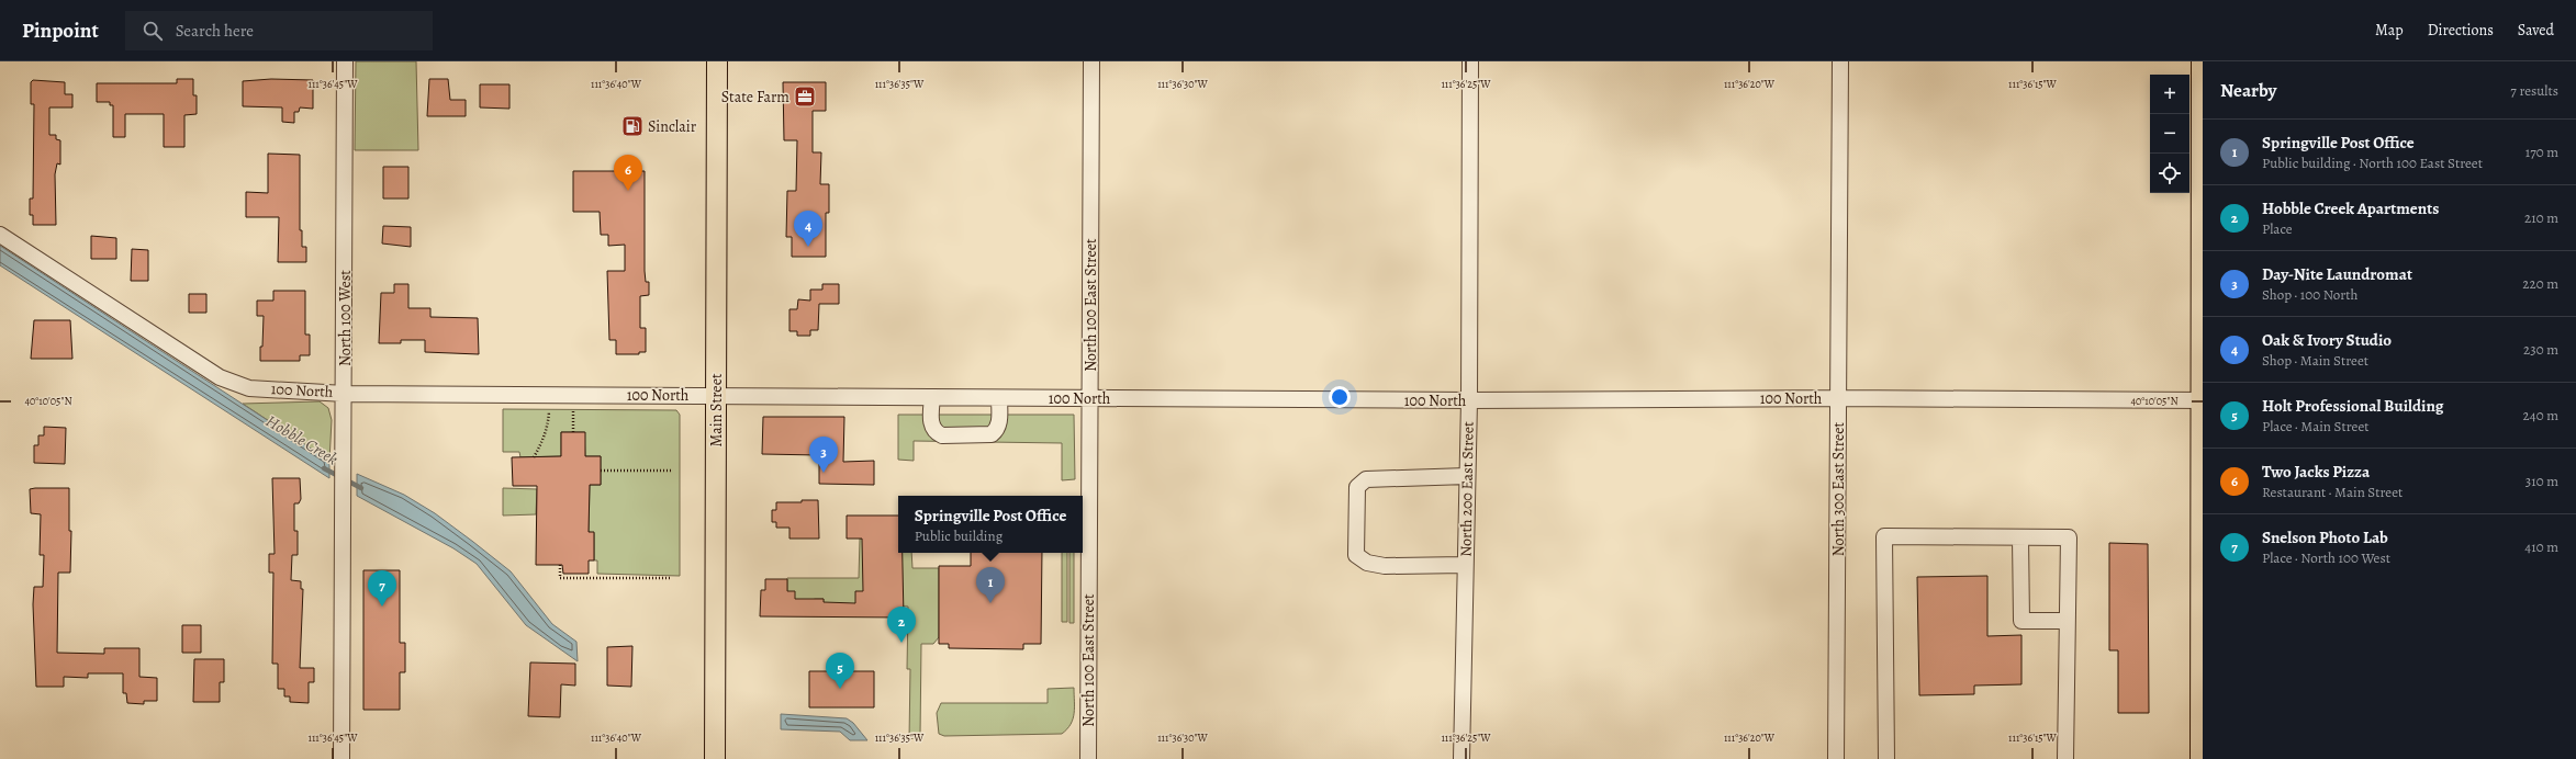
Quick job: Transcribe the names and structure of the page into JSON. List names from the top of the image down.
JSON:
{
  "streets": {
    "main road": ["Main Street"],
    "street": [
      "North 100 East Street",
      "North 100 West",
      "100 North",
      "North 200 East Street",
      "North 300 East Street"
    ]
  },
  "crossings": [
    ["North 100 East Street", "100 North"],
    ["North 100 West", "100 North"],
    ["100 North", "Main Street"],
    ["100 North", "North 200 East Street"],
    ["100 North", "North 300 East Street"]
  ],
  "water": ["Hobble Creek"],
  "places": {
    "office": ["State Farm"],
    "fuel station": ["Sinclair"]
  },
  "page": {
    "header": "Pinpoint",
    "search": "Search here",
    "nav": ["Map", "Directions", "Saved"],
    "heading": ["Nearby", "7 results"],
    "map_buttons": ["+", "−"],
    "list": [
      {
        "mark": "1",
        "name": "Springville Post Office",
        "note": "Public building · North 100 East Street",
        "value": "170 m"
      },
      {
        "mark": "2",
        "name": "Hobble Creek Apartments",
        "note": "Place",
        "value": "210 m"
      },
      {
        "mark": "3",
        "name": "Day-Nite Laundromat",
        "note": "Shop · 100 North",
        "value": "220 m"
      },
      {
        "mark": "4",
        "name": "Oak & Ivory Studio",
        "note": "Shop · Main Street",
        "value": "230 m"
      },
      {
        "mark": "5",
        "name": "Holt Professional Building",
        "note": "Place · Main Street",
        "value": "240 m"
      },
      {
        "mark": "6",
        "name": "Two Jacks Pizza",
        "note": "Restaurant · Main Street",
        "value": "310 m"
      },
      {
        "mark": "7",
        "name": "Snelson Photo Lab",
        "note": "Place · North 100 West",
        "value": "410 m"
      }
    ],
    "pins": [
      "6",
      "4",
      "3",
      "1",
      "7",
      "2",
      "5"
    ],
    "popup": ["Springville Post Office", "Public building"]
  },
  "coordinates": [
    "111°36'45\"W",
    "111°36'40\"W",
    "111°36'35\"W",
    "111°36'30\"W",
    "111°36'25\"W",
    "111°36'20\"W",
    "111°36'15\"W",
    "40°10'05\"N"
  ]
}
